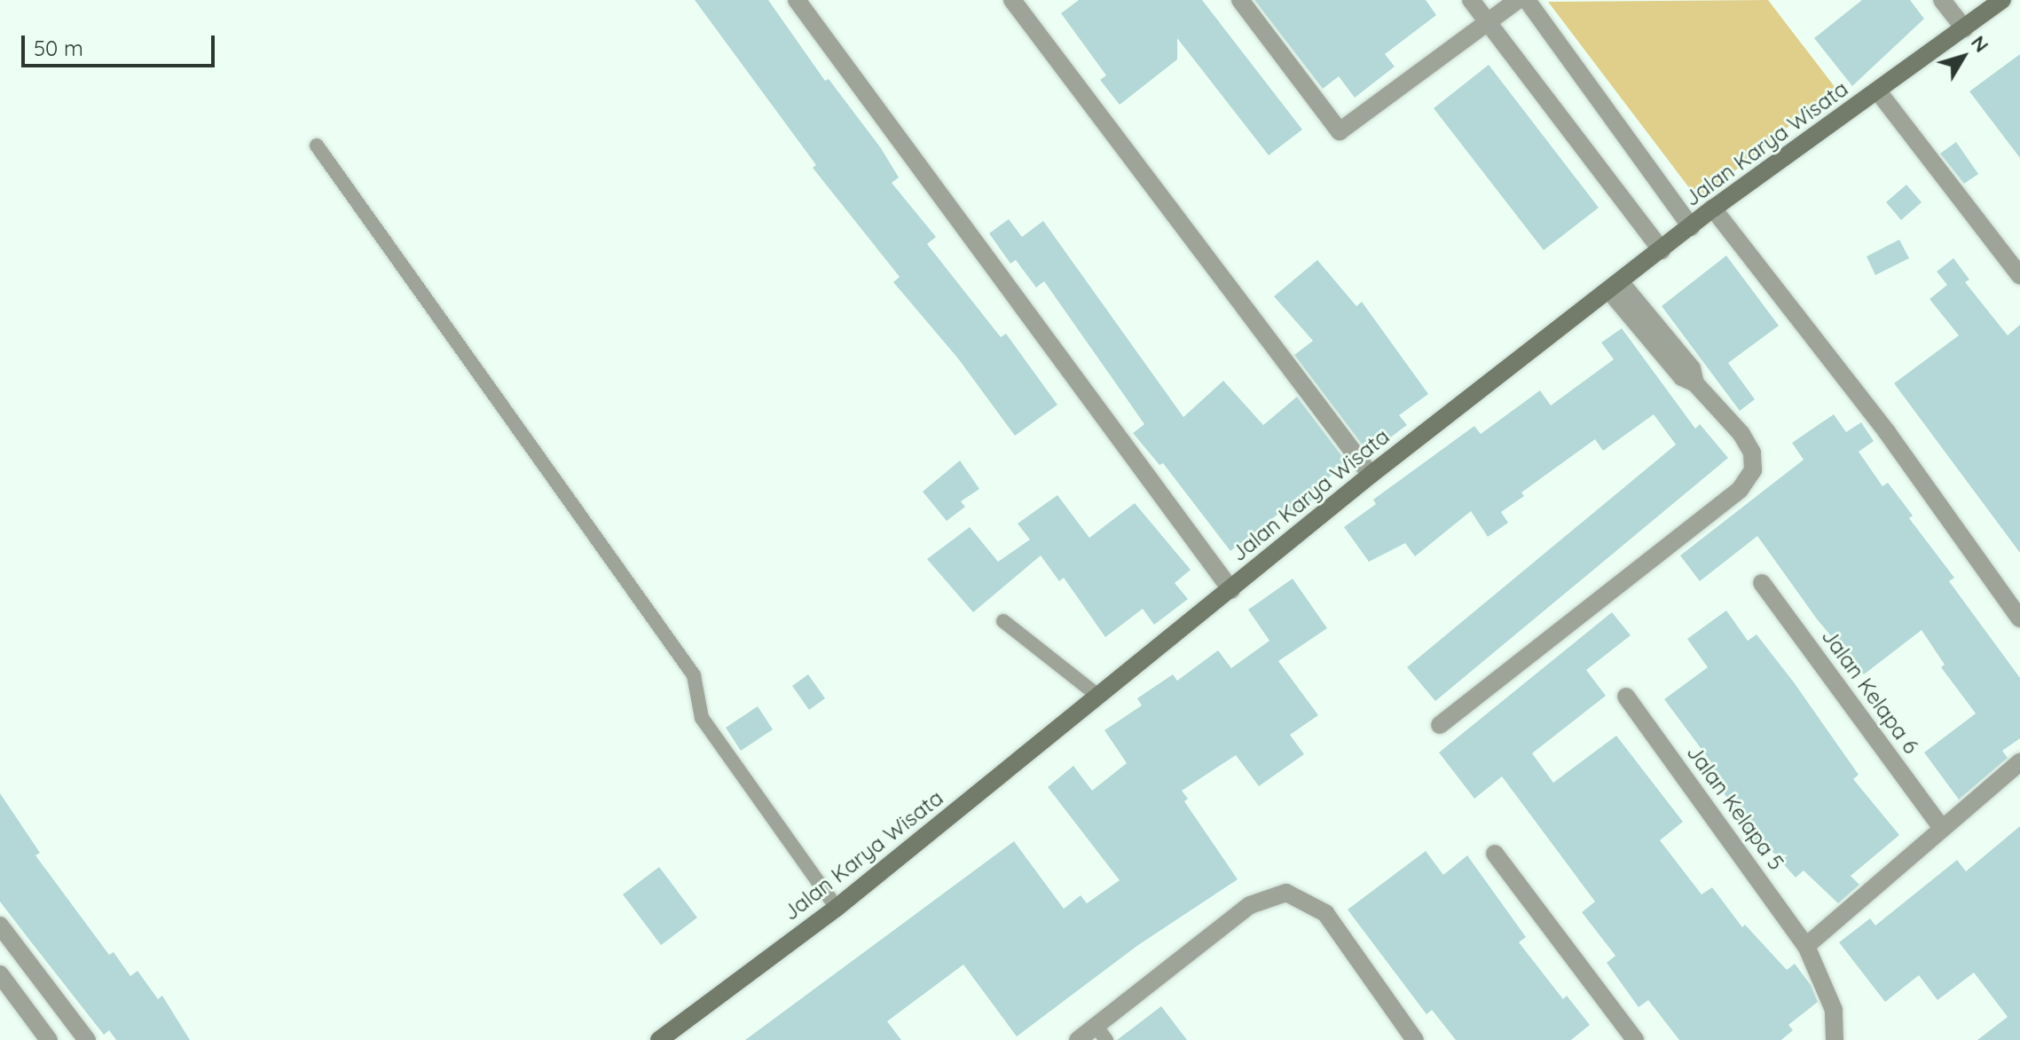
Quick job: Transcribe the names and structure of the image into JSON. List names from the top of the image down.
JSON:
{
  "streets": {
    "street": ["Jalan Karya Wisata", "Jalan Kelapa 6", "Jalan Kelapa 5"]
  },
  "scale_bar": "50 m",
  "north": "top right"
}
